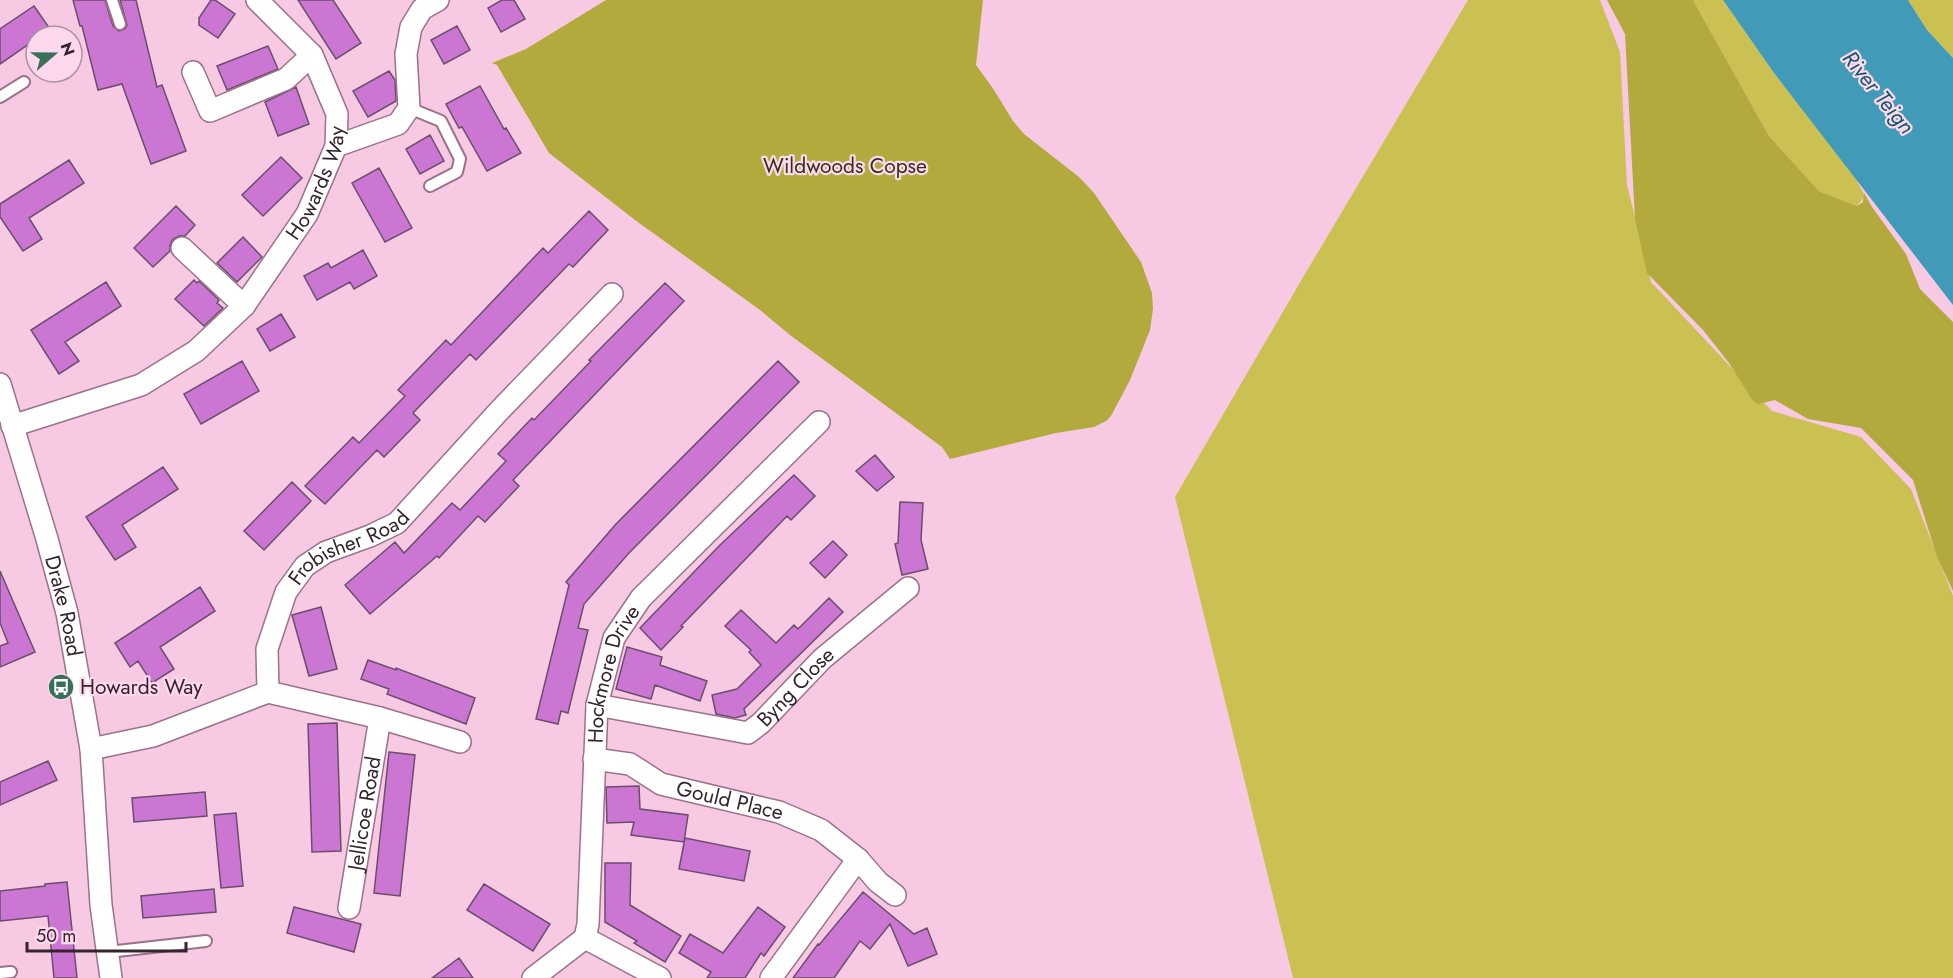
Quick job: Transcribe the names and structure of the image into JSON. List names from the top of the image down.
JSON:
{
  "streets": {
    "street": [
      "Howards Way",
      "Frobisher Road",
      "Drake Road",
      "Hockmore Drive",
      "Byng Close",
      "Gould Place",
      "Jellicoe Road"
    ]
  },
  "crossings": [
    ["Howards Way", "Drake Road"],
    ["Hockmore Drive", "Byng Close"],
    ["Hockmore Drive", "Gould Place"]
  ],
  "water": ["River Teign"],
  "parks": ["Wildwoods Copse"],
  "places": {
    "bus stop": ["Howards Way"]
  },
  "scale_bar": "50 m",
  "north": "right"
}
